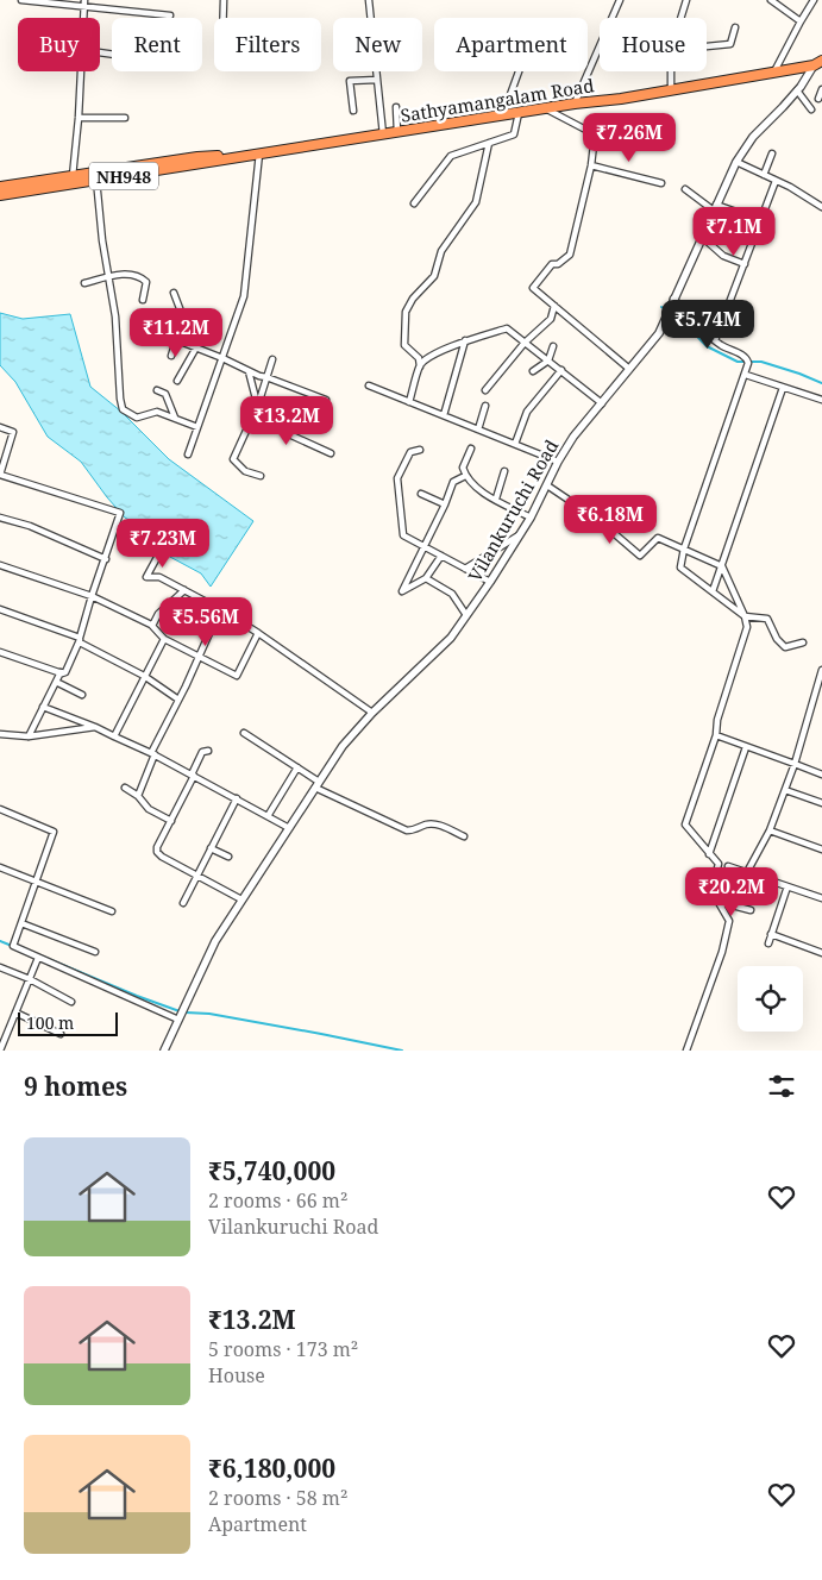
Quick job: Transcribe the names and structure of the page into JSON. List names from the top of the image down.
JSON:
{
  "streets": {
    "highway": ["Sathyamangalam Road", "NH948"],
    "street": ["Vilankuruchi Road"]
  },
  "crossings": [
    ["Sathyamangalam Road", "Vilankuruchi Road"]
  ],
  "scale_bar": "100 m",
  "page": {
    "chip": [
      "Buy",
      "Rent",
      "Filters",
      "New",
      "Apartment",
      "House"
    ],
    "price": [
      "₹7.26M",
      "₹7.1M",
      "₹5.74M",
      "₹11.2M",
      "₹13.2M",
      "₹6.18M",
      "₹7.23M",
      "₹5.56M",
      "₹20.2M"
    ],
    "scale": "100 m",
    "heading": "9 homes",
    "list": [
      {
        "name": "₹5,740,000",
        "note": "2 rooms · 66 m² · Vilankuruchi Road"
      },
      {
        "name": "₹13.2M",
        "note": "5 rooms · 173 m² · House"
      },
      {
        "name": "₹6,180,000",
        "note": "2 rooms · 58 m² · Apartment"
      }
    ]
  }
}
